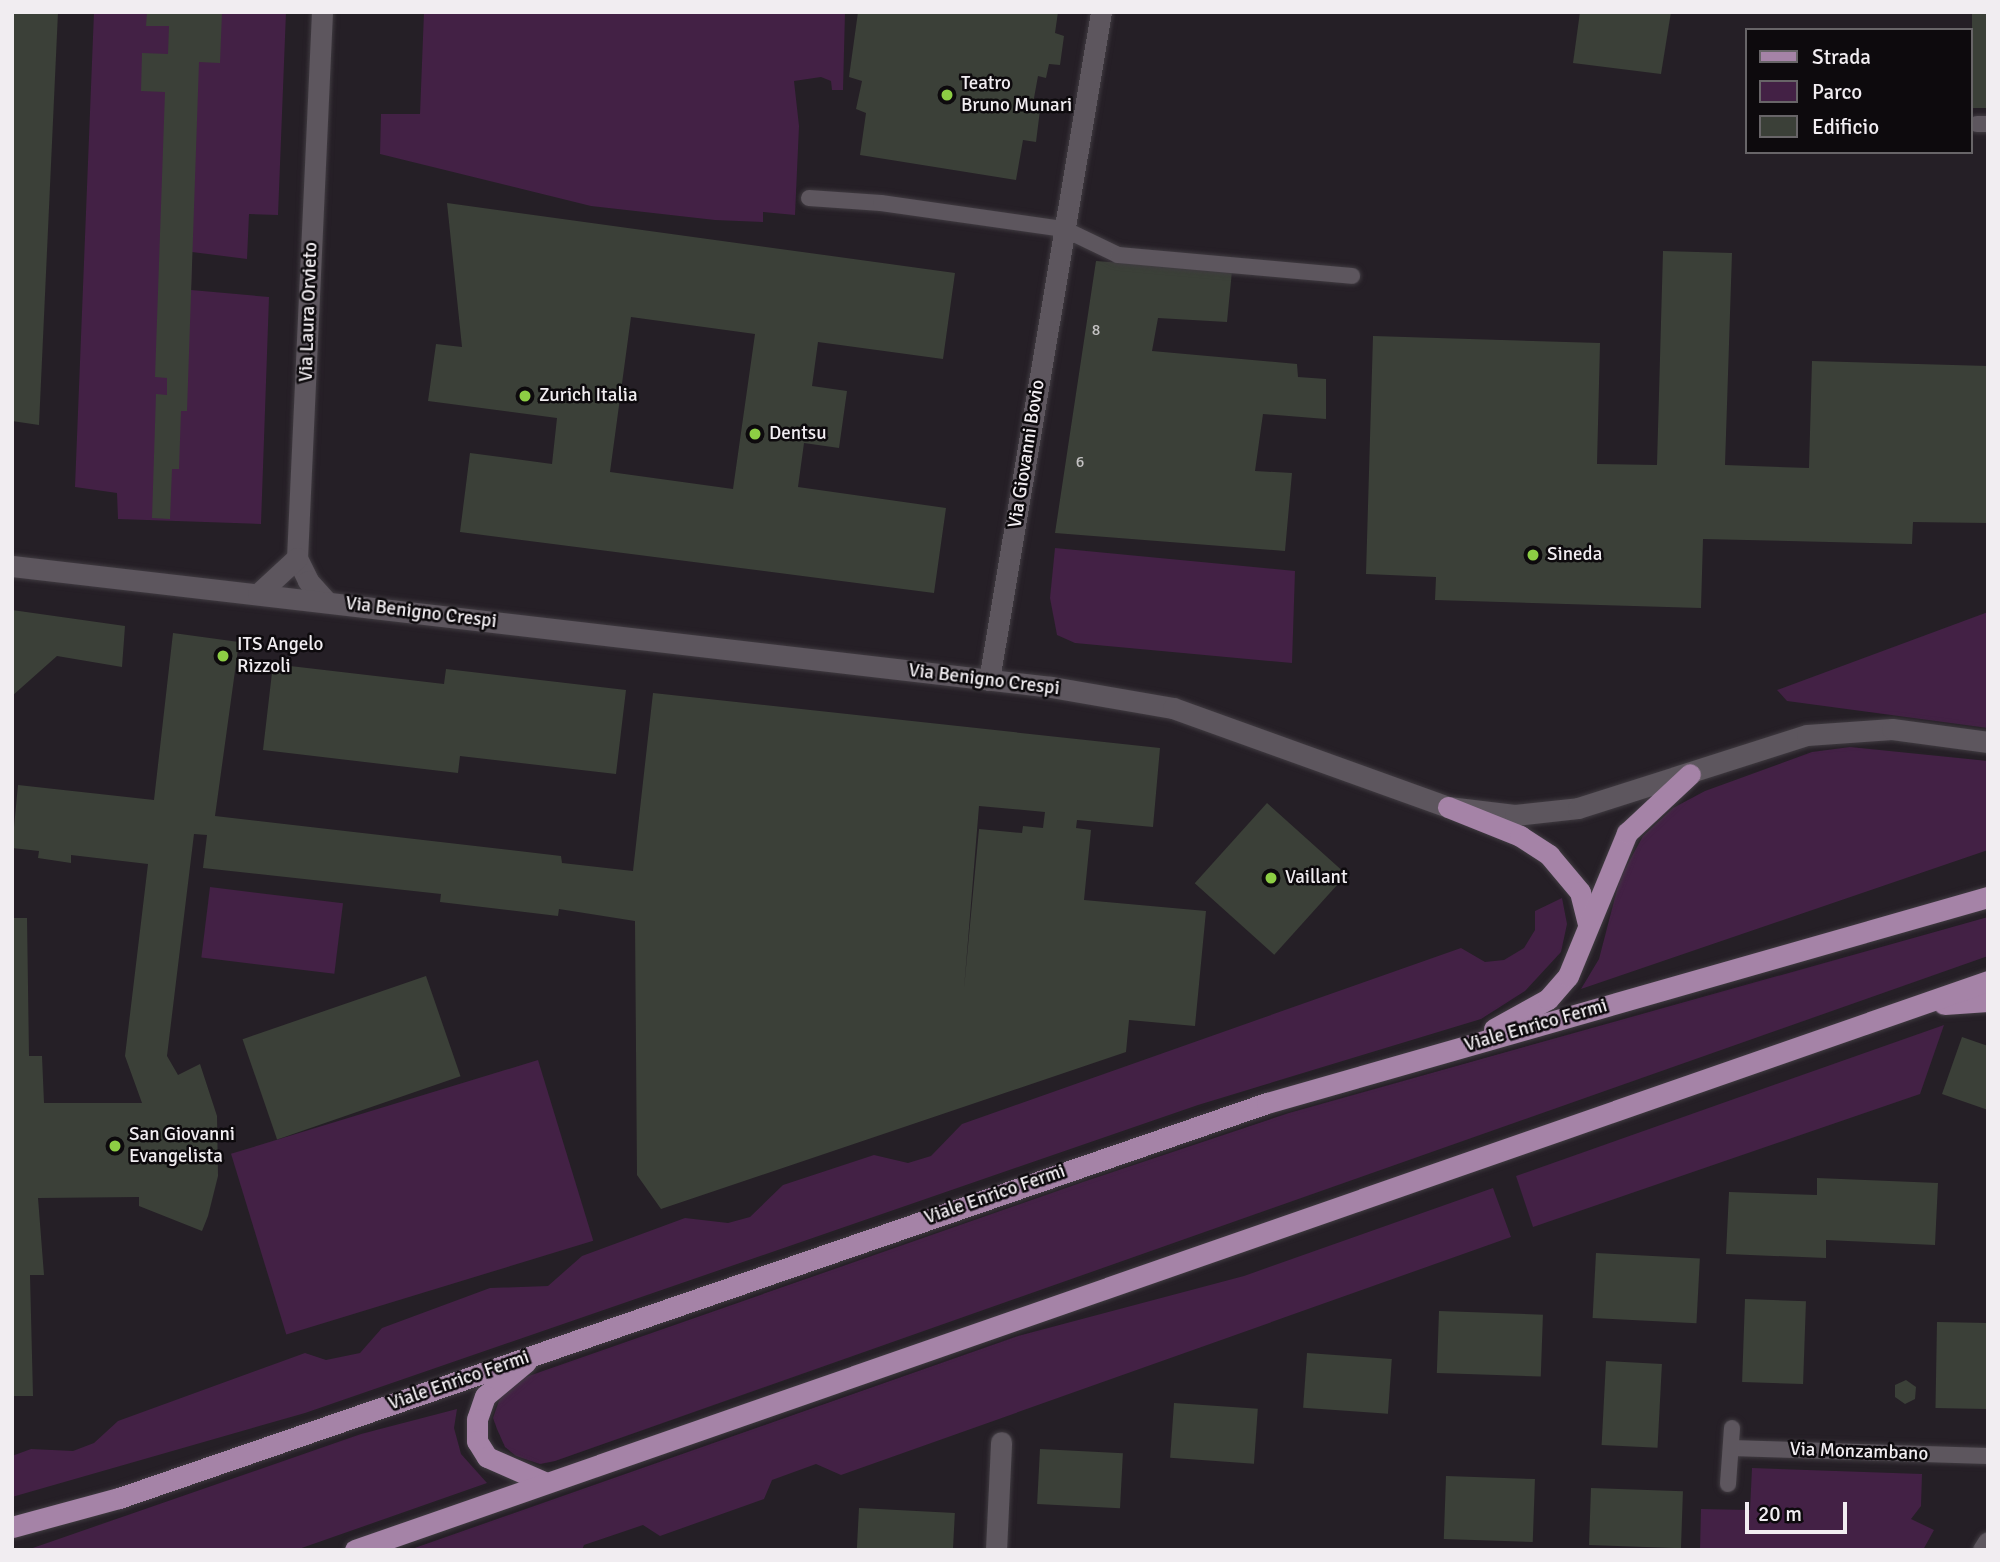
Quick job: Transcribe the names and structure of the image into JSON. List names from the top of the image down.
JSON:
{
  "streets": {
    "main road": ["Viale Enrico Fermi"],
    "street": ["Via Laura Orvieto", "Via Giovanni Bovio", "Via Benigno Crespi"],
    "lane": ["Via Monzambano"]
  },
  "crossings": [
    ["Via Giovanni Bovio", "Via Benigno Crespi"]
  ],
  "places": [
    "Teatro Bruno Munari",
    "Zurich Italia",
    "Dentsu",
    "Sineda",
    "ITS Angelo Rizzoli",
    "Vaillant",
    "San Giovanni Evangelista"
  ],
  "house_numbers": ["8", "6"],
  "legend": ["Strada", "Parco", "Edificio"],
  "scale_bar": "20 m"
}
